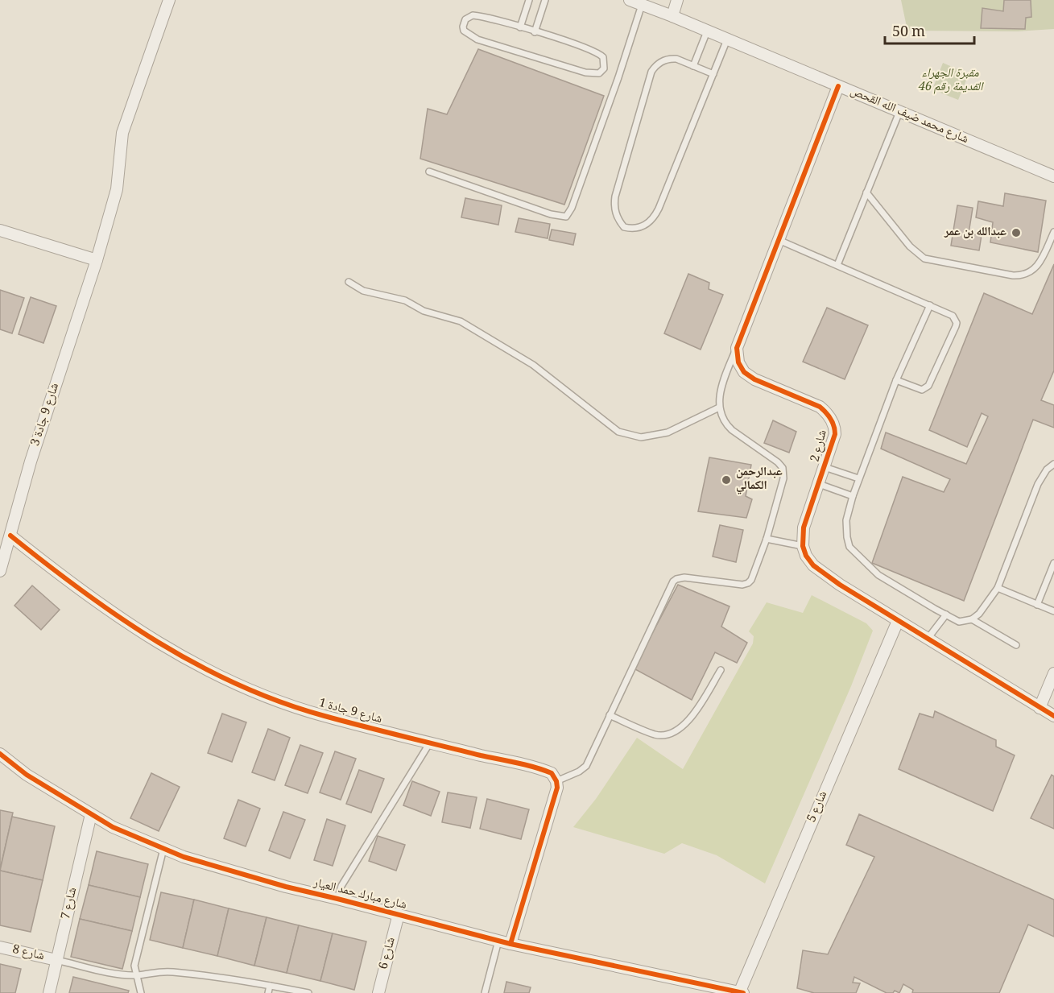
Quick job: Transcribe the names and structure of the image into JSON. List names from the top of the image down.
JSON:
{
  "streets": {
    "street": [
      "شارع محمد ضيف الله القحص",
      "شارع 9 جادة 3",
      "شارع 2",
      "شارع 9 جادة 1",
      "شارع 5",
      "شارع مبارك حمد العيار",
      "شارع 7",
      "شارع 8",
      "شارع 6"
    ]
  },
  "crossings": [
    ["شارع 9 جادة 3", "شارع 9 جادة 1"],
    ["شارع 5", "شارع مبارك حمد العيار"],
    ["شارع مبارك حمد العيار", "شارع 7"],
    ["شارع مبارك حمد العيار", "شارع 6"],
    ["شارع 7", "شارع 8"]
  ],
  "parks": ["مقبرة الجهراء القديمة رقم 46"],
  "places": ["عبدالله بن عمر", "عبدالرحمن الكمالي"],
  "scale_bar": "50 m"
}
